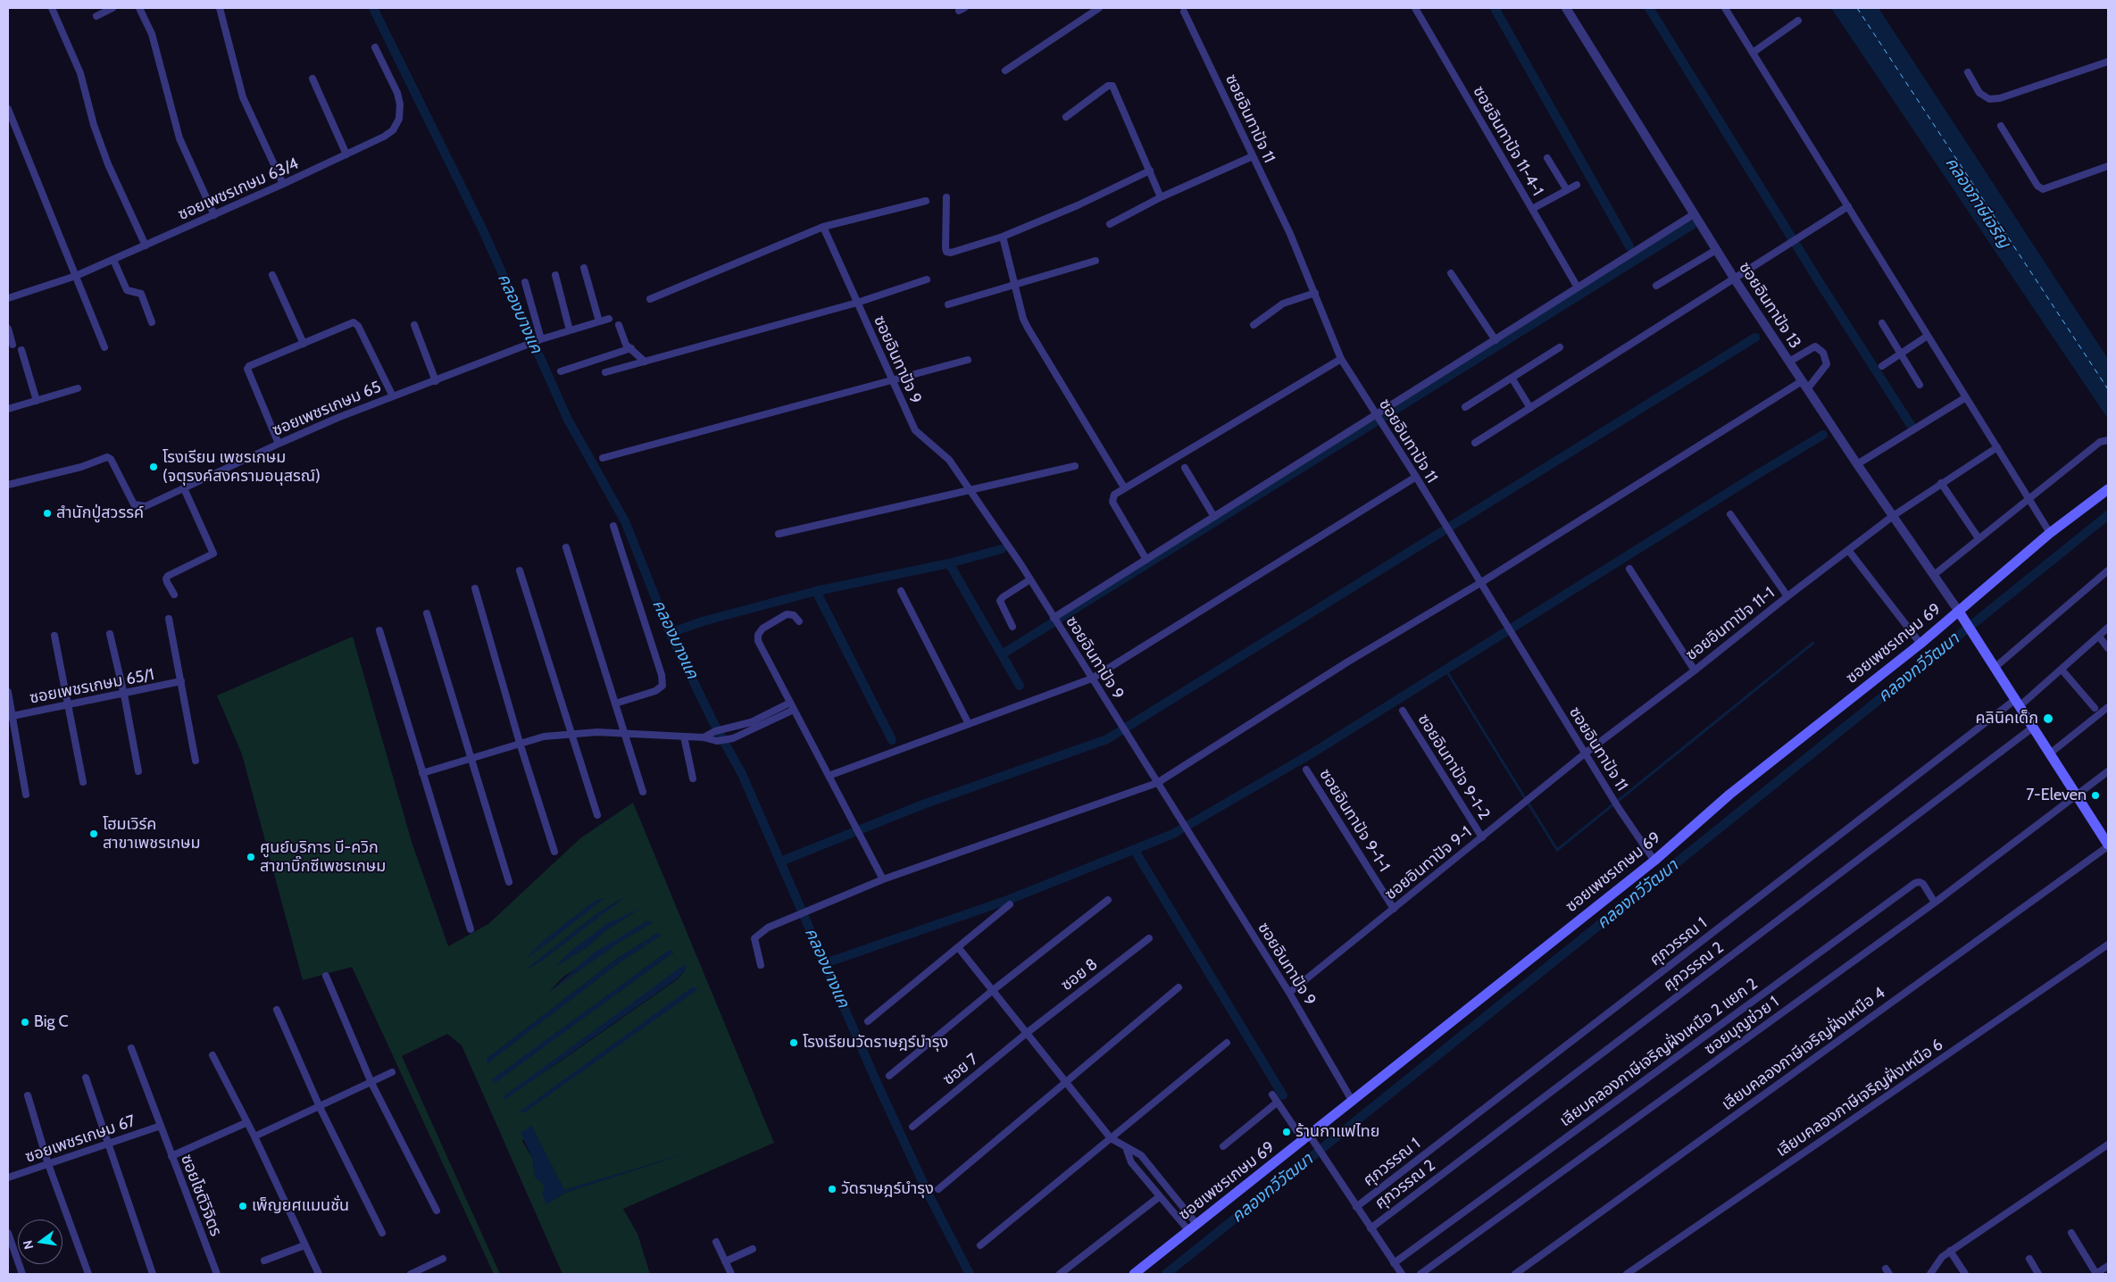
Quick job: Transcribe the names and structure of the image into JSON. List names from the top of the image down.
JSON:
{
  "streets": {
    "main road": ["ซอยเพชรเกษม 69"],
    "street": [
      "ซอยอินทาปัจ 11",
      "ซอยอินทาปัจ 11-4-1",
      "ซอยเพชรเกษม 63/4",
      "ซอยอินทาปัจ 13",
      "ซอยอินทาปัจ 9",
      "ซอยเพชรเกษม 65",
      "ซอยอินทาปัจ 11-1",
      "ซอยเพชรเกษม 65/1",
      "ซอยอินทาปัจ 9-1-2",
      "ซอยอินทาปัจ 9-1-1",
      "ซอยอินทาปัจ 9-1",
      "ศุภวรรณ 1",
      "ศุภวรรณ 2",
      "ซอย 8",
      "ซอยบุญช่วย 1",
      "เลียบคลองภาษีเจริญฝั่งเหนือ 4",
      "เลียบคลองภาษีเจริญฝั่งเหนือ 2 แยก 2",
      "ซอย 7",
      "เลียบคลองภาษีเจริญฝั่งเหนือ 6",
      "ซอยเพชรเกษม 67",
      "ซอยโชติวิจิตร"
    ]
  },
  "crossings": [
    ["ซอยอินทาปัจ 11", "ซอยอินทาปัจ 11-1"],
    ["ซอยอินทาปัจ 11", "ซอยเพชรเกษม 69"],
    ["ซอยอินทาปัจ 11", "ซอยอินทาปัจ 9-1"],
    ["ซอยอินทาปัจ 13", "ซอยอินทาปัจ 11-1"],
    ["ซอยอินทาปัจ 13", "ซอยเพชรเกษม 69"],
    ["ซอยอินทาปัจ 9", "ซอยเพชรเกษม 69"],
    ["ซอยอินทาปัจ 9", "ซอยอินทาปัจ 9-1"],
    ["ซอยอินทาปัจ 11-1", "ซอยอินทาปัจ 9-1"],
    ["ซอยอินทาปัจ 9-1-2", "ซอยอินทาปัจ 9-1"],
    ["ซอยอินทาปัจ 9-1-1", "ซอยอินทาปัจ 9-1"],
    ["ซอย 8", "ซอย 7"],
    ["ซอยบุญช่วย 1", "เลียบคลองภาษีเจริญฝั่งเหนือ 2 แยก 2"],
    ["ซอยเพชรเกษม 67", "ซอยโชติวิจิตร"]
  ],
  "water": ["คลองภาษีเจริญ", "คลองบางแค", "คลองทวีวัฒนา"],
  "places": [
    "โรงเรียน เพชรเกษม (จตุรงค์สงครามอนุสรณ์)",
    "สำนักปู่สวรรค์",
    "คลินิคเด็ก",
    "7-Eleven",
    "โฮมเวิร์ค สาขาเพชรเกษม",
    "ศูนย์บริการ บี-ควิก สาขาบิ๊กซีเพชรเกษม",
    "Big C",
    "โรงเรียนวัดราษฎร์บำรุง",
    "ร้านกาแฟไทย",
    "วัดราษฎร์บำรุง",
    "เพ็ญยศแมนชั่น"
  ],
  "north": "left"
}
